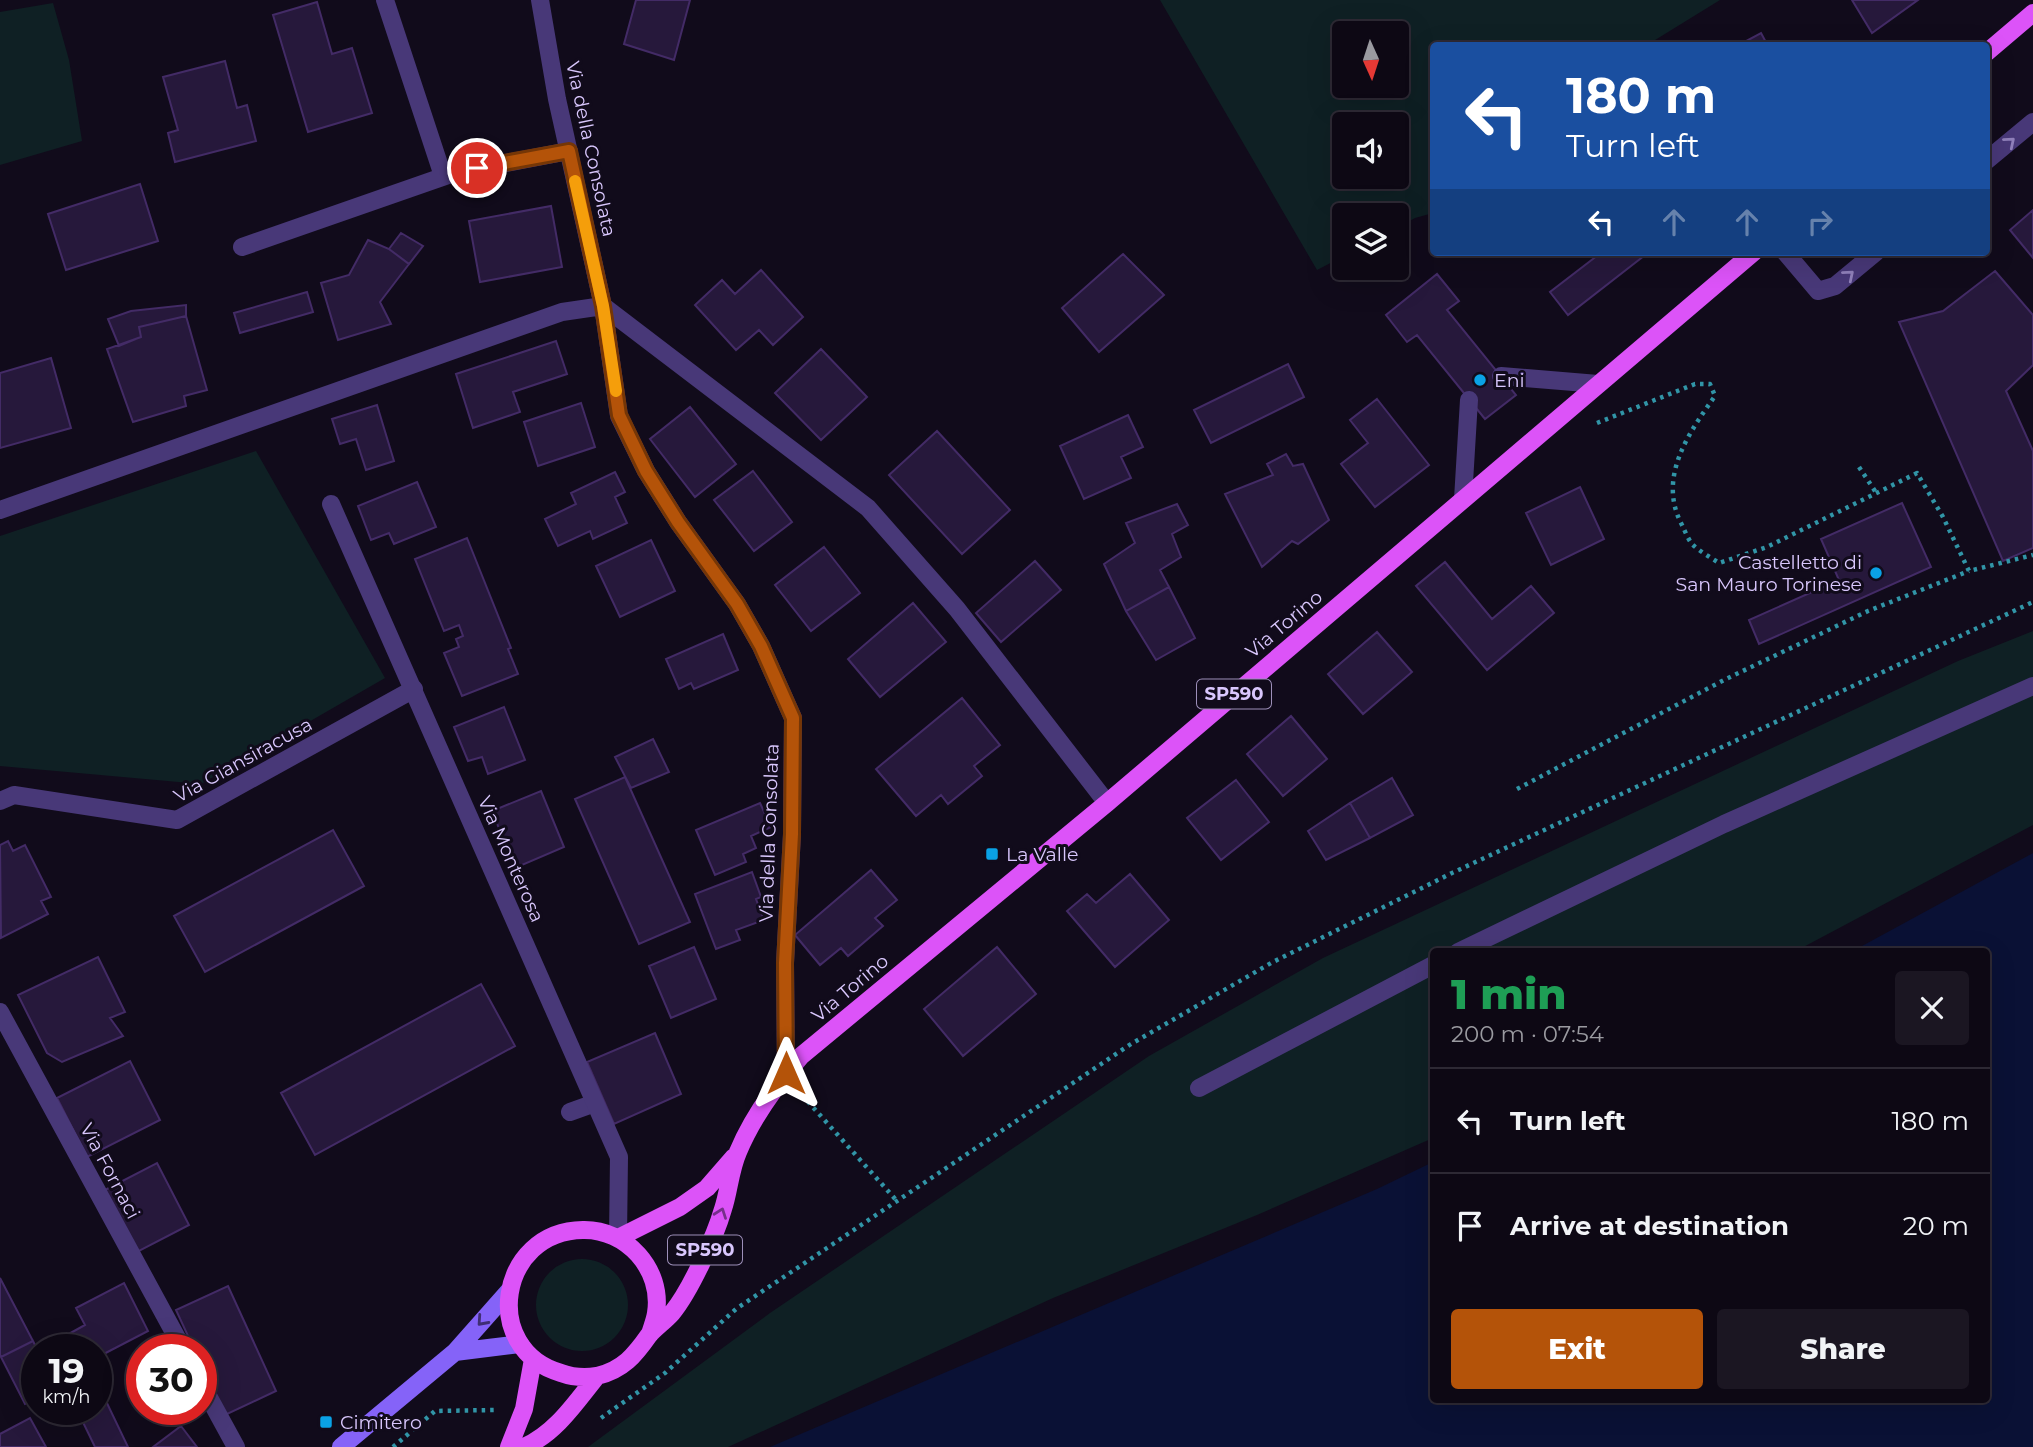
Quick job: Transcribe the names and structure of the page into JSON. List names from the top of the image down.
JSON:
{
  "streets": {
    "main road": ["Via Torino", "SP590"],
    "street": [
      "Via della Consolata",
      "Via Giansiracusa",
      "Via Monterosa",
      "Via Fornaci"
    ]
  },
  "crossings": [
    ["Via della Consolata", "Via Torino"],
    ["Via Torino", "Via Monterosa"],
    ["Via Giansiracusa", "Via Monterosa"]
  ],
  "places": {
    "other": ["Eni", "Castelletto di San Mauro Torinese"],
    "transit": ["La Valle", "Cimitero"]
  },
  "north": "bottom",
  "page": {
    "turn": ["180 m", "Turn left"],
    "heading": ["1 min", "200 m · 07:54"],
    "list": [
      {
        "name": "Turn left",
        "value": "180 m"
      },
      {
        "name": "Arrive at destination",
        "value": "20 m"
      }
    ],
    "buttons": ["Exit", "Share"],
    "speed": "19 km/h",
    "limit": "30"
  }
}
